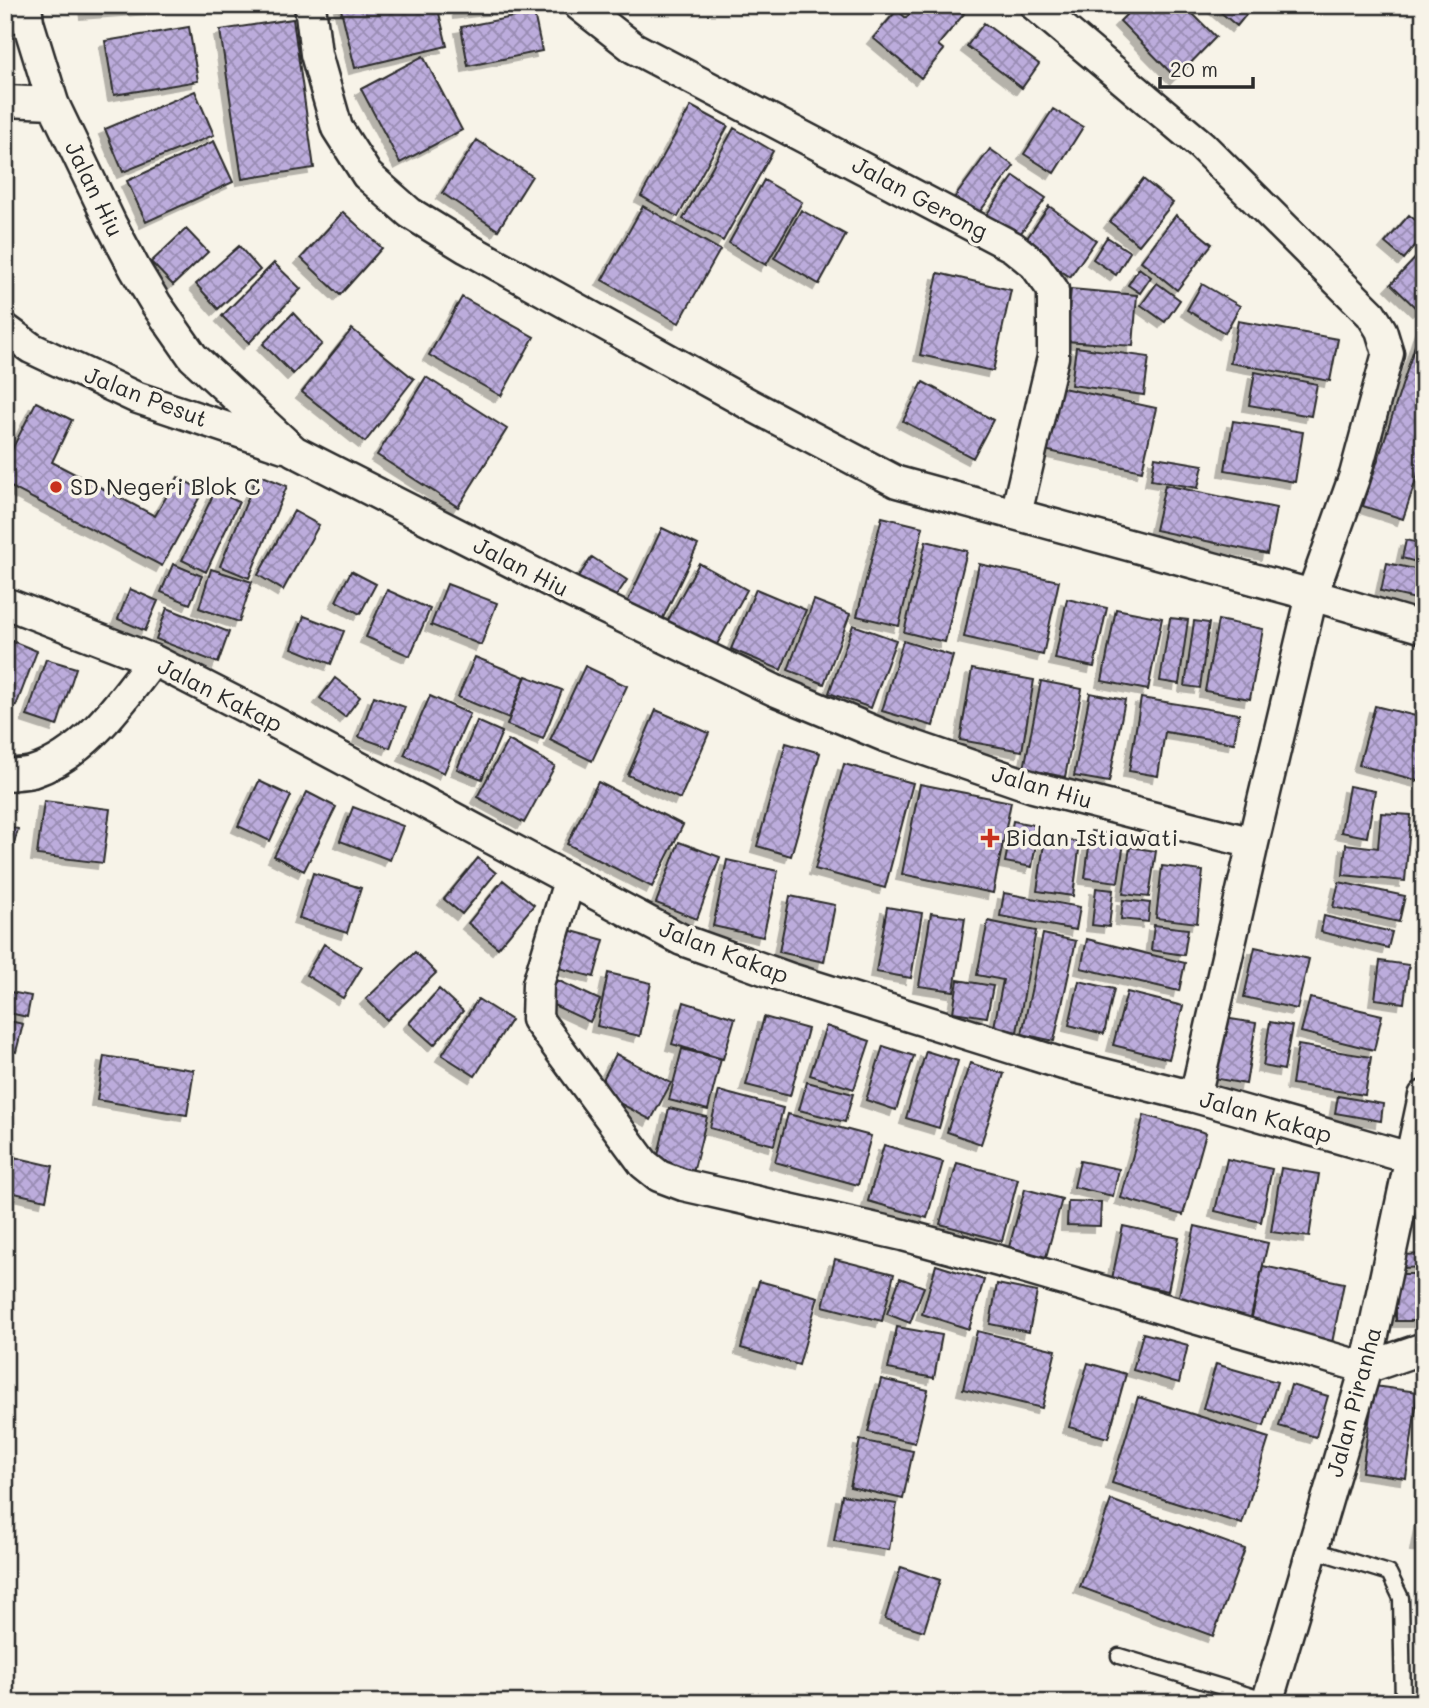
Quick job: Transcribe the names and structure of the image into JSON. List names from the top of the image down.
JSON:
{
  "streets": {
    "street": [
      "Jalan Hiu",
      "Jalan Gerong",
      "Jalan Pesut",
      "Jalan Kakap",
      "Jalan Piranha"
    ]
  },
  "crossings": [
    ["Jalan Hiu", "Jalan Pesut"],
    ["Jalan Kakap", "Jalan Piranha"]
  ],
  "places": {
    "other": ["SD Negeri Blok C"],
    "health": ["Bidan Istiawati"]
  },
  "scale_bar": "20 m"
}
